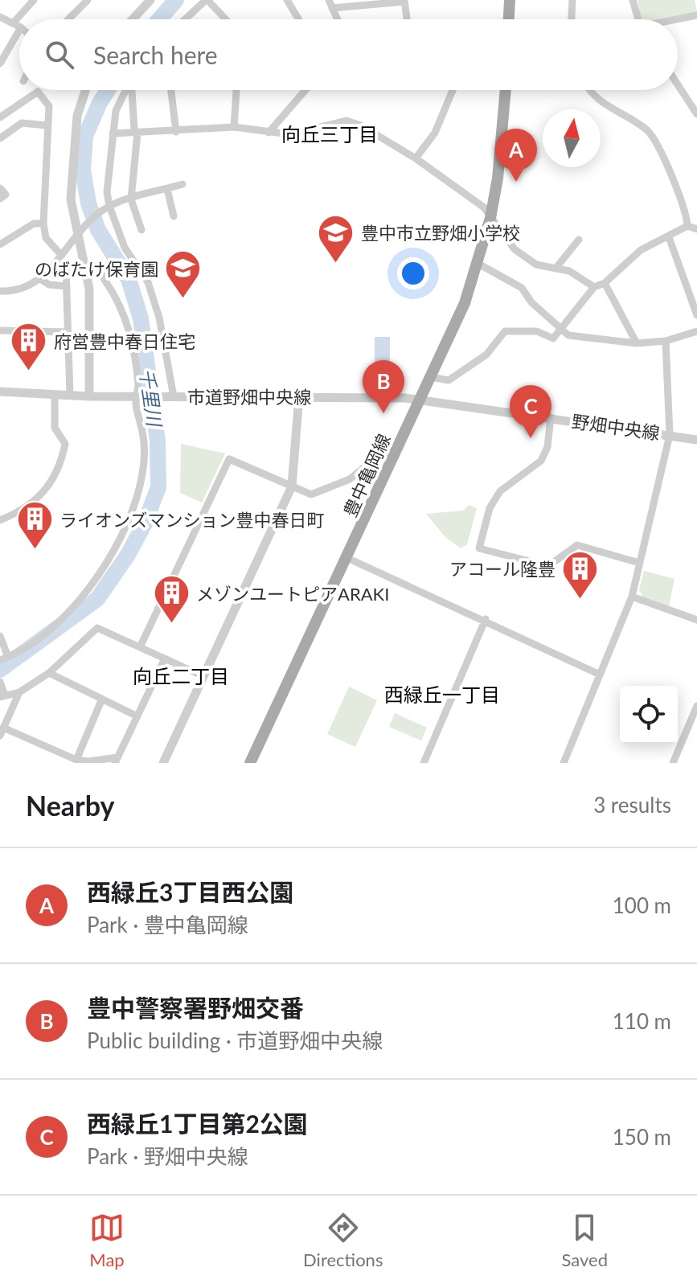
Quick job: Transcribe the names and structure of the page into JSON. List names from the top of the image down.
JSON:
{
  "streets": {
    "main road": ["豊中亀岡線"],
    "street": ["市道野畑中央線", "野畑中央線"]
  },
  "crossings": [
    ["市道野畑中央線", "野畑中央線"],
    ["市道野畑中央線", "豊中亀岡線"],
    ["野畑中央線", "豊中亀岡線"]
  ],
  "districts": ["向丘三丁目", "向丘二丁目", "西緑丘一丁目"],
  "water": ["千里川"],
  "places": {
    "school or university": ["豊中市立野畑小学校", "のばたけ保育園"],
    "building": [
      "府営豊中春日住宅",
      "ライオンズマンション豊中春日町",
      "アコール隆豊",
      "メゾンユートピアARAKI"
    ]
  },
  "north": "top",
  "page": {
    "search": "Search here",
    "pins": ["A", "B", "C"],
    "heading": ["Nearby", "3 results"],
    "list": [
      {
        "mark": "A",
        "name": "西緑丘3丁目西公園",
        "note": "Park · 豊中亀岡線",
        "value": "100 m"
      },
      {
        "mark": "B",
        "name": "豊中警察署野畑交番",
        "note": "Public building · 市道野畑中央線",
        "value": "110 m"
      },
      {
        "mark": "C",
        "name": "西緑丘1丁目第2公園",
        "note": "Park · 野畑中央線",
        "value": "150 m"
      }
    ],
    "nav": ["Map", "Directions", "Saved"]
  }
}
